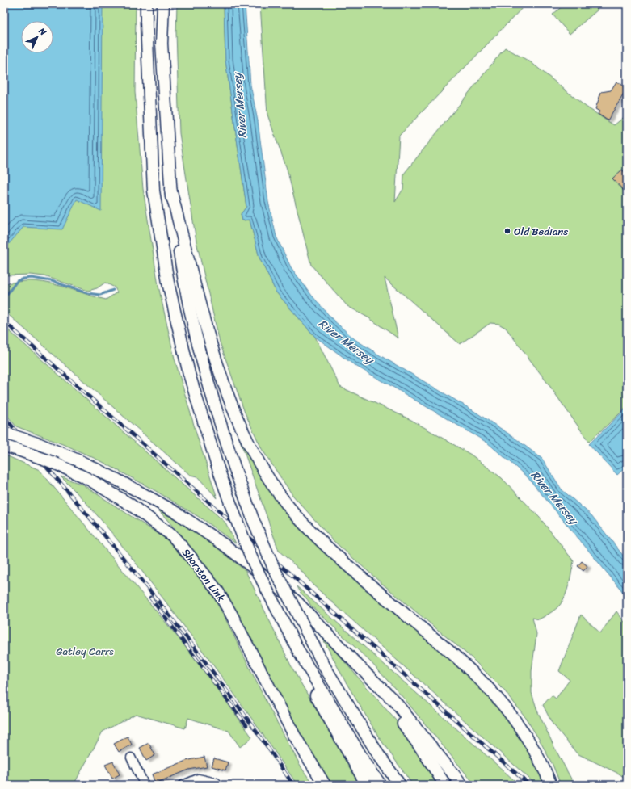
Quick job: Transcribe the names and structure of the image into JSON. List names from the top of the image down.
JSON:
{
  "streets": {
    "highway": ["Sharston Link"]
  },
  "water": ["River Mersey"],
  "parks": ["Gatley Carrs"],
  "places": ["Old Bedians"],
  "north": "top right"
}
